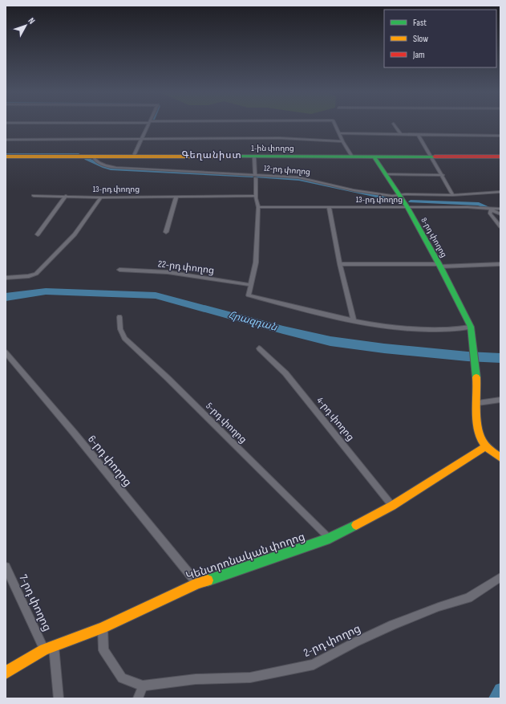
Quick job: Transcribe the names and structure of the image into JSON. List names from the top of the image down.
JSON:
{
  "streets": {
    "main road": ["1-ին փողոց", "8-րդ փողոց", "Կենտրոնական փողոց"],
    "street": [
      "12-րդ փողոց",
      "13-րդ փողոց",
      "22-րդ փողոց",
      "4-րդ փողոց",
      "5-րդ փողոց",
      "6-րդ փողոց",
      "7-րդ փողոց",
      "2-րդ փողոց"
    ]
  },
  "crossings": [
    ["1-ին փողոց", "12-րդ փողոց"],
    ["1-ին փողոց", "8-րդ փողոց"],
    ["12-րդ փողոց", "8-րդ փողոց"],
    ["13-րդ փողոց", "8-րդ փողոց"],
    ["4-րդ փողոց", "Կենտրոնական փողոց"],
    ["5-րդ փողոց", "Կենտրոնական փողոց"],
    ["6-րդ փողոց", "Կենտրոնական փողոց"],
    ["Կենտրոնական փողոց", "7-րդ փողոց"],
    ["Կենտրոնական փողոց", "2-րդ փողոց"]
  ],
  "districts": ["Գեղանիստ"],
  "water": ["Հրազդան"],
  "legend": ["Fast", "Slow", "Jam"],
  "north": "top right"
}
